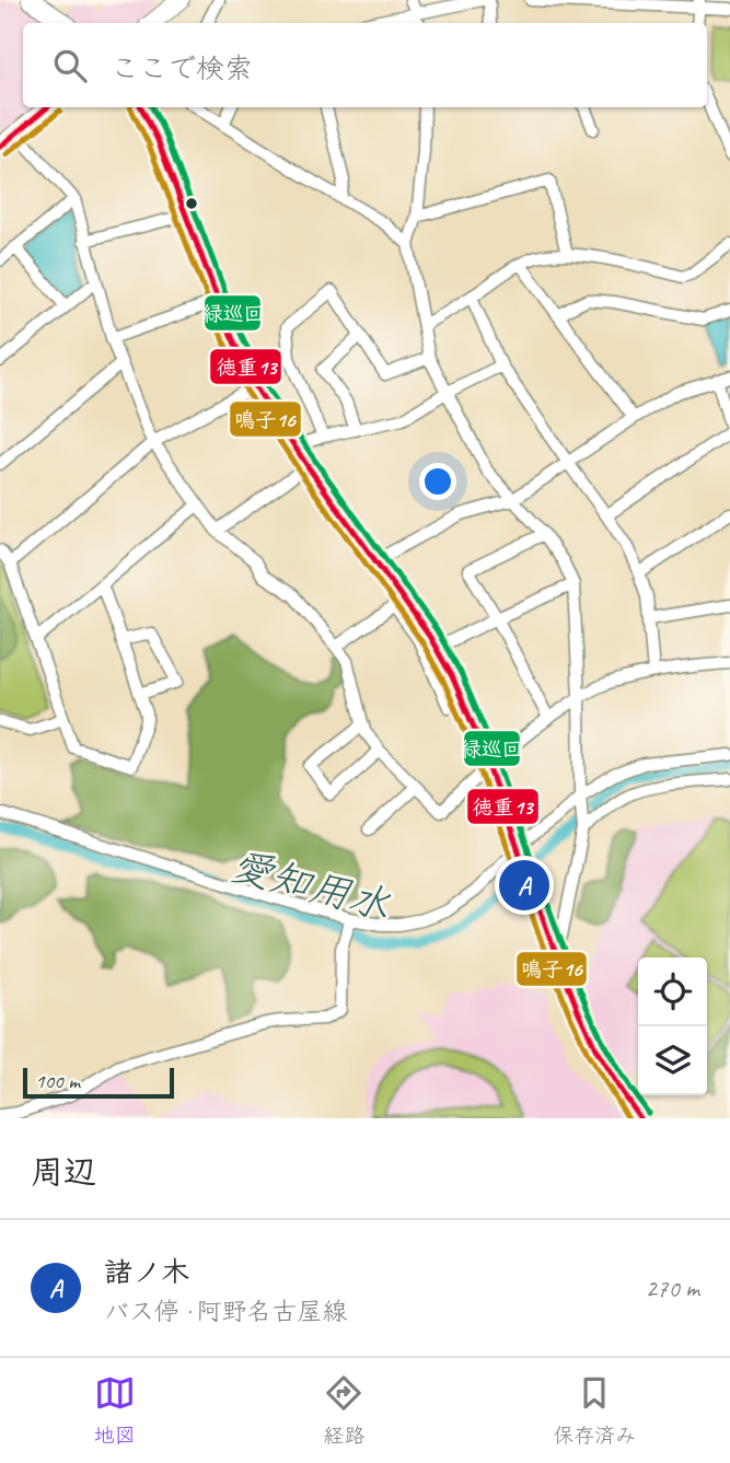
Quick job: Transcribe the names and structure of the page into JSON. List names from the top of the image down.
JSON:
{
  "water": ["愛知用水"],
  "lines": ["transit line 徳重13", "transit line 鳴子16", "transit line 緑巡回"],
  "scale_bar": "100 m",
  "page": {
    "search": "ここで検索",
    "pins": "A",
    "scale": "100 m",
    "heading": "周辺",
    "list": [
      {
        "mark": "A",
        "name": "諸ノ木",
        "note": "バス停 · 阿野名古屋線",
        "value": "270 m"
      }
    ],
    "nav": ["地図", "経路", "保存済み"]
  }
}
